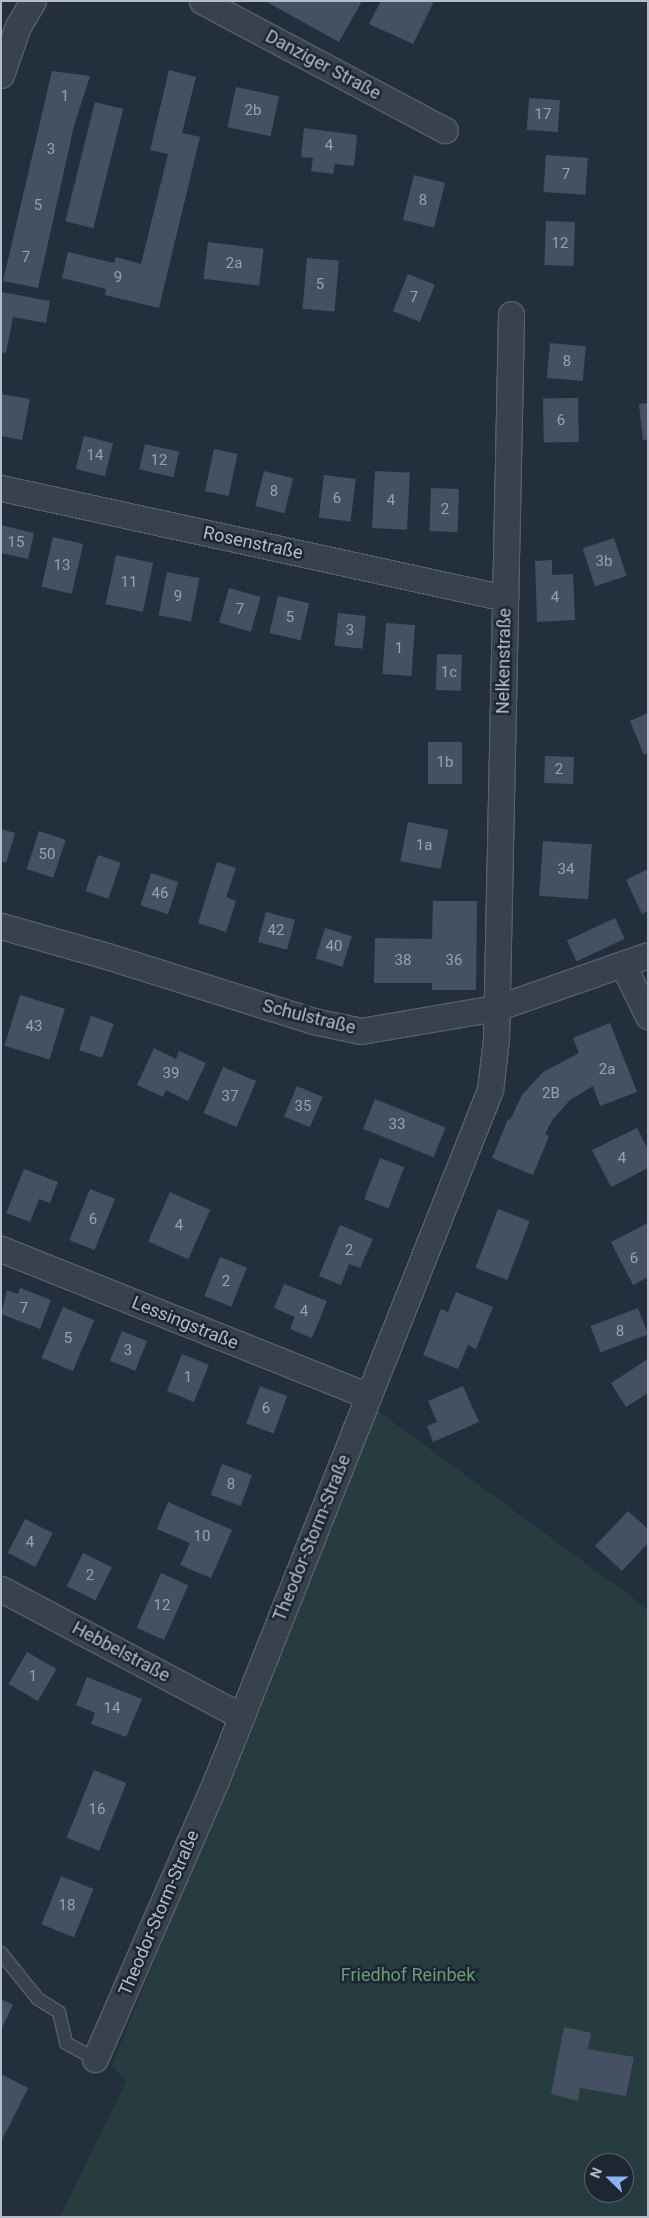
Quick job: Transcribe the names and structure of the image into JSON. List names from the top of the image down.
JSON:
{
  "streets": {
    "street": [
      "Danziger Straße",
      "Rosenstraße",
      "Nelkenstraße",
      "Schulstraße",
      "Lessingstraße",
      "Theodor-Storm-Straße",
      "Hebbelstraße"
    ]
  },
  "crossings": [
    ["Rosenstraße", "Nelkenstraße"],
    ["Nelkenstraße", "Schulstraße"],
    ["Nelkenstraße", "Theodor-Storm-Straße"],
    ["Schulstraße", "Theodor-Storm-Straße"],
    ["Lessingstraße", "Theodor-Storm-Straße"],
    ["Theodor-Storm-Straße", "Hebbelstraße"]
  ],
  "parks": ["Friedhof Reinbek"],
  "house_numbers": [
    "1",
    "2b",
    "17",
    "4",
    "3",
    "7",
    "8",
    "5",
    "12",
    "7",
    "2a",
    "9",
    "5",
    "7",
    "8",
    "6",
    "14",
    "12",
    "8",
    "6",
    "4",
    "2",
    "15",
    "3b",
    "13",
    "11",
    "9",
    "4",
    "7",
    "5",
    "3",
    "1",
    "1c",
    "1b",
    "2",
    "1a",
    "50",
    "34",
    "46",
    "42",
    "40",
    "38",
    "36",
    "43",
    "2a",
    "39",
    "2B",
    "37",
    "35",
    "33",
    "4",
    "6",
    "4",
    "2",
    "6",
    "2",
    "7",
    "4",
    "8",
    "5",
    "3",
    "1",
    "6",
    "8",
    "10",
    "4",
    "2",
    "12",
    "1",
    "14",
    "16",
    "18"
  ],
  "north": "left"
}
